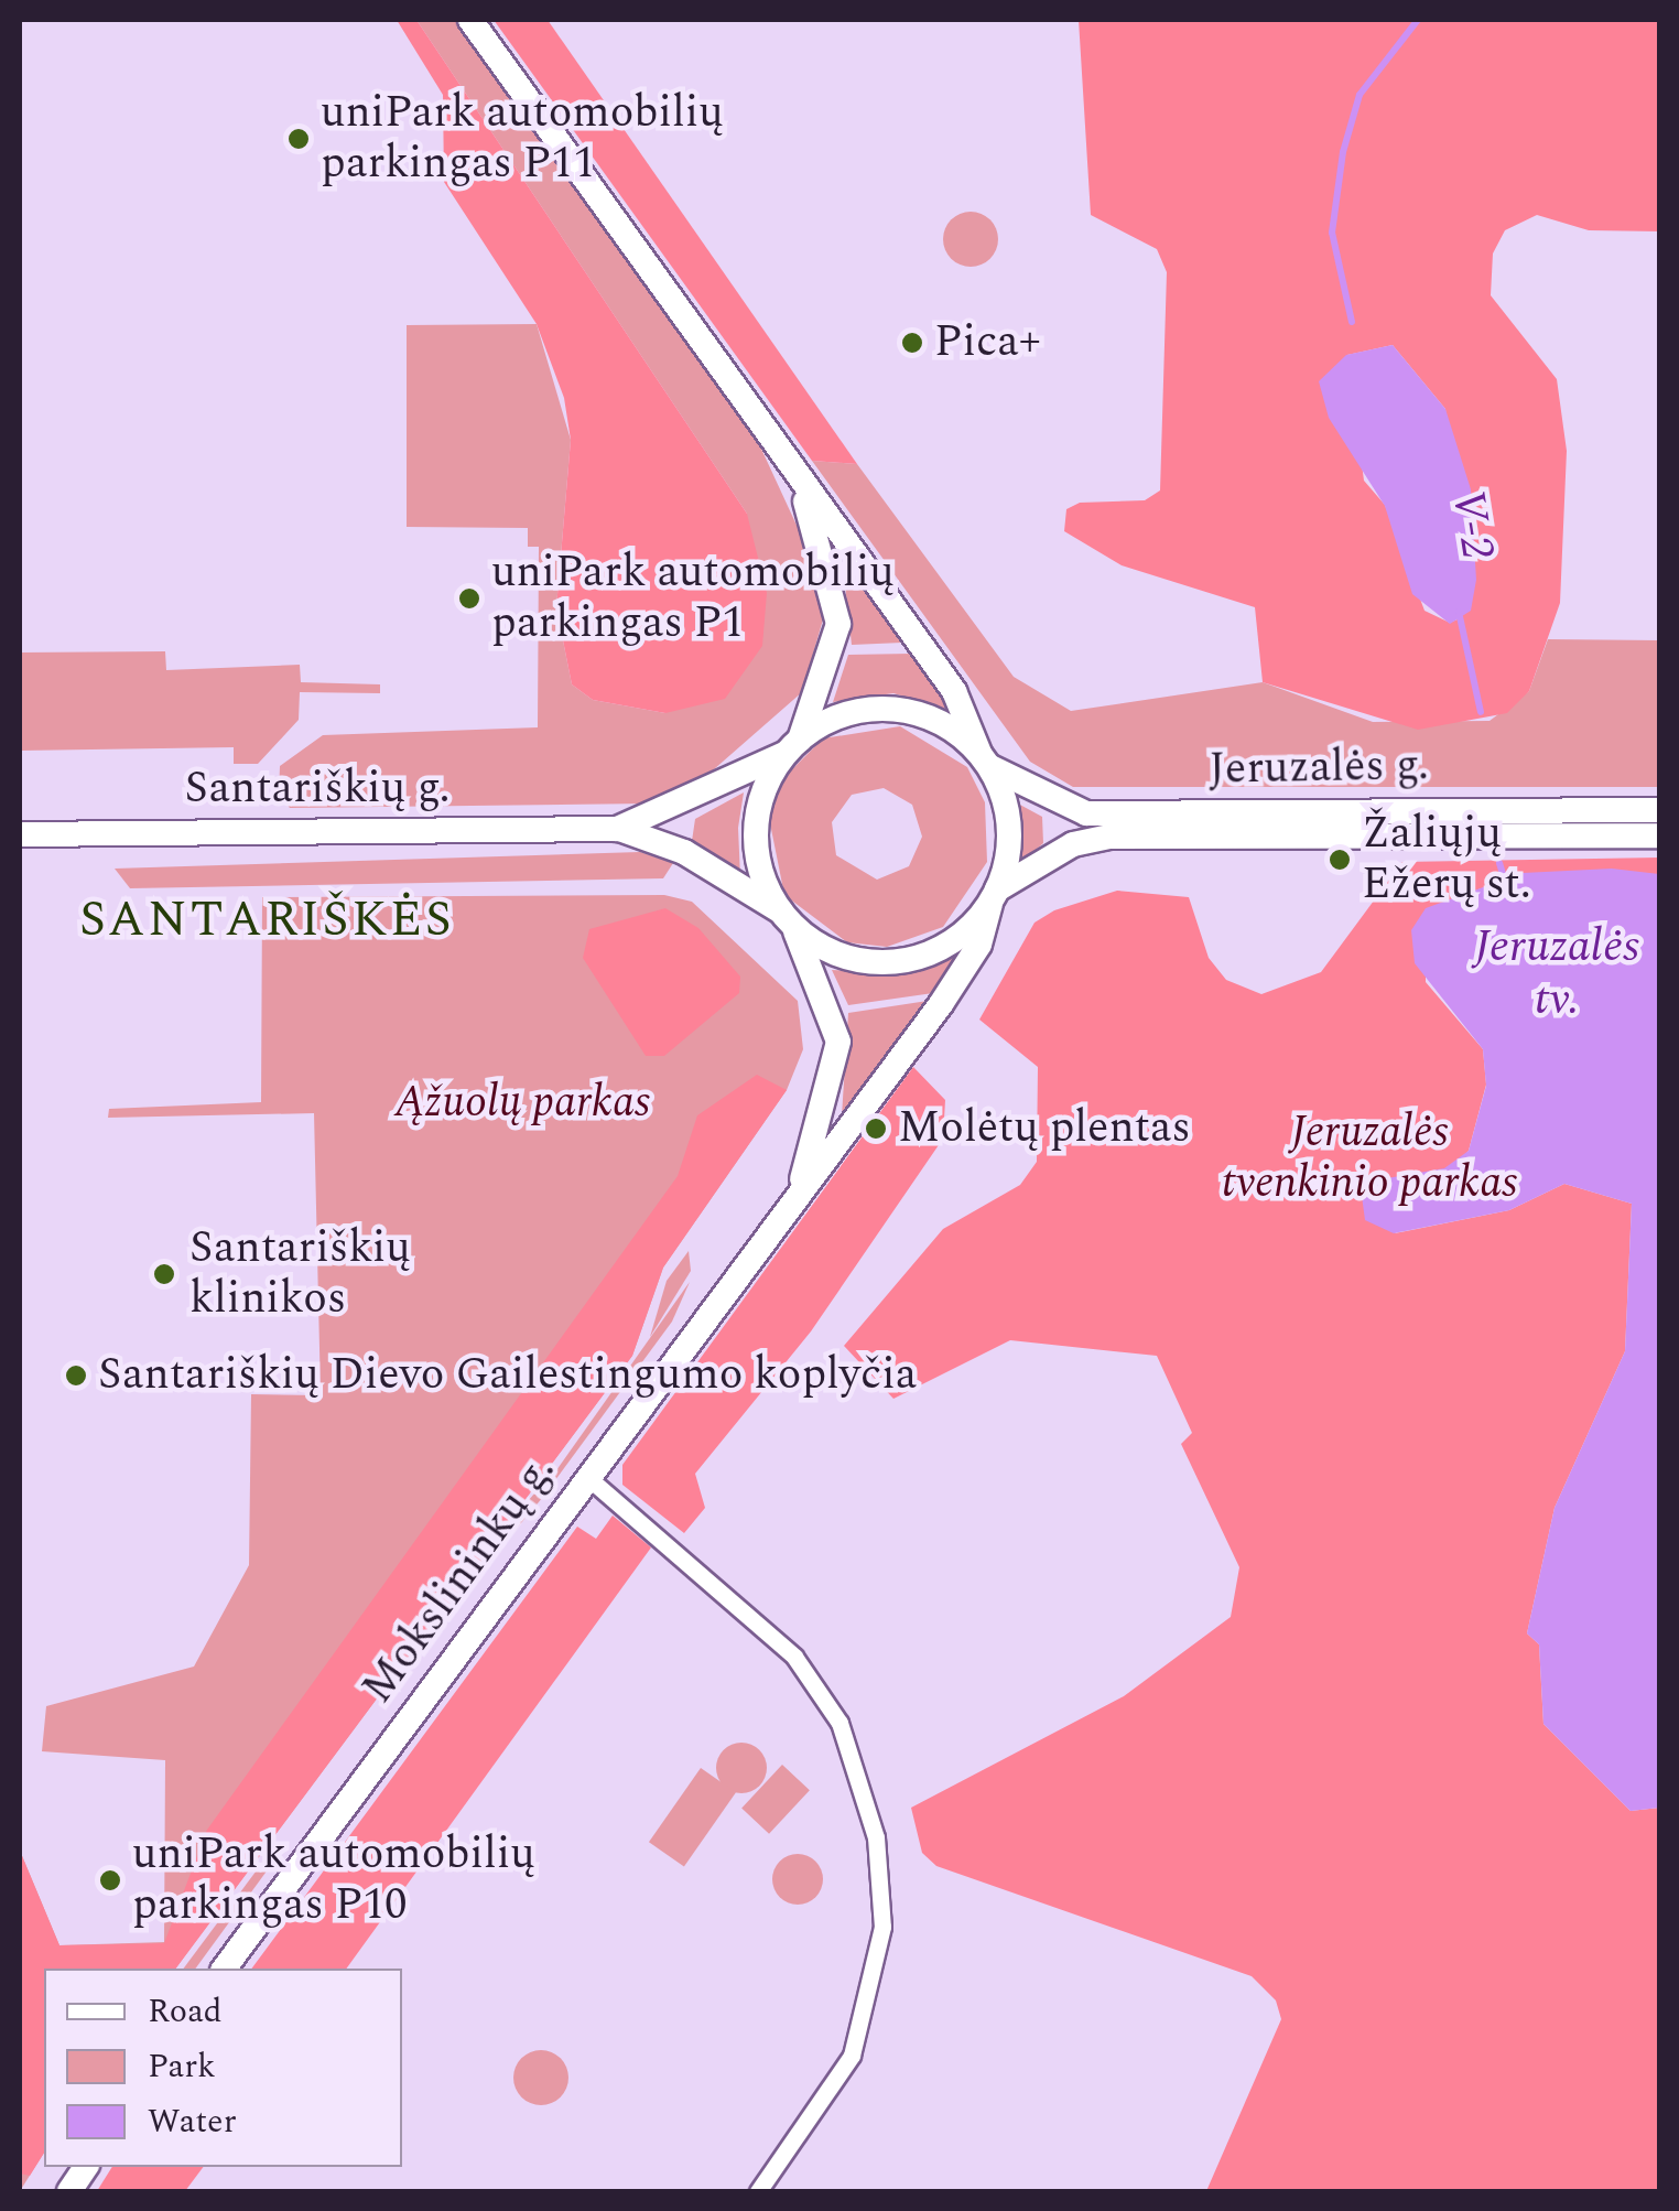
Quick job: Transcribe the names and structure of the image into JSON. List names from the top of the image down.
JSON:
{
  "streets": {
    "main road": ["Jeruzalės g.", "Santariškių g.", "Mokslininkų g."]
  },
  "crossings": [
    ["Jeruzalės g.", "Santariškių g."],
    ["Jeruzalės g.", "Mokslininkų g."],
    ["Santariškių g.", "Mokslininkų g."]
  ],
  "districts": ["SANTARIŠKĖS"],
  "water": ["V-2", "Jeruzalės tv."],
  "parks": ["Ąžuolų parkas", "Jeruzalės tvenkinio parkas"],
  "places": [
    "uniPark automobilių parkingas P11",
    "Pica+",
    "uniPark automobilių parkingas P1",
    "Žaliųjų Ežerų st.",
    "Molėtų plentas",
    "Santariškių klinikos",
    "Santariškių Dievo Gailestingumo koplyčia",
    "uniPark automobilių parkingas P10"
  ],
  "legend": ["Road", "Park", "Water"]
}
